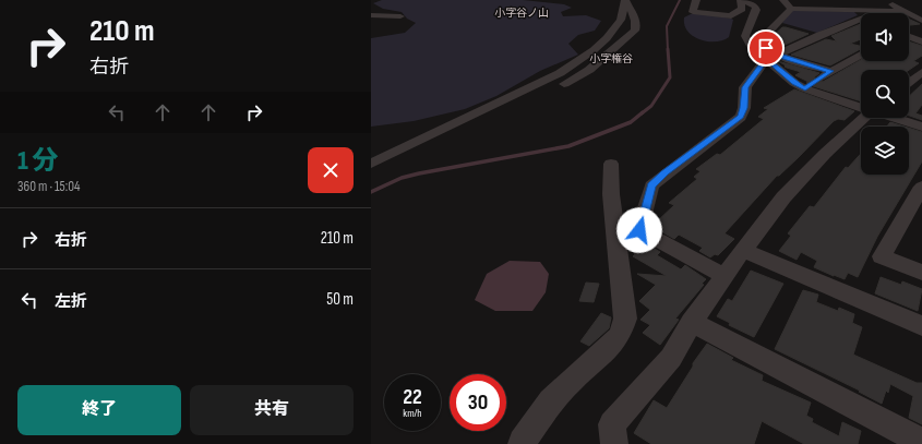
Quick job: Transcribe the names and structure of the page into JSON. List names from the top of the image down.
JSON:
{
  "districts": ["小字谷ノ山", "小字権谷"],
  "page": {
    "turn": ["210 m", "右折"],
    "heading": ["1 分", "360 m · 15:04"],
    "list": [
      {
        "name": "右折",
        "value": "210 m"
      },
      {
        "name": "左折",
        "value": "50 m"
      }
    ],
    "speed": "22 km/h",
    "limit": "30",
    "buttons": ["終了", "共有"]
  }
}
